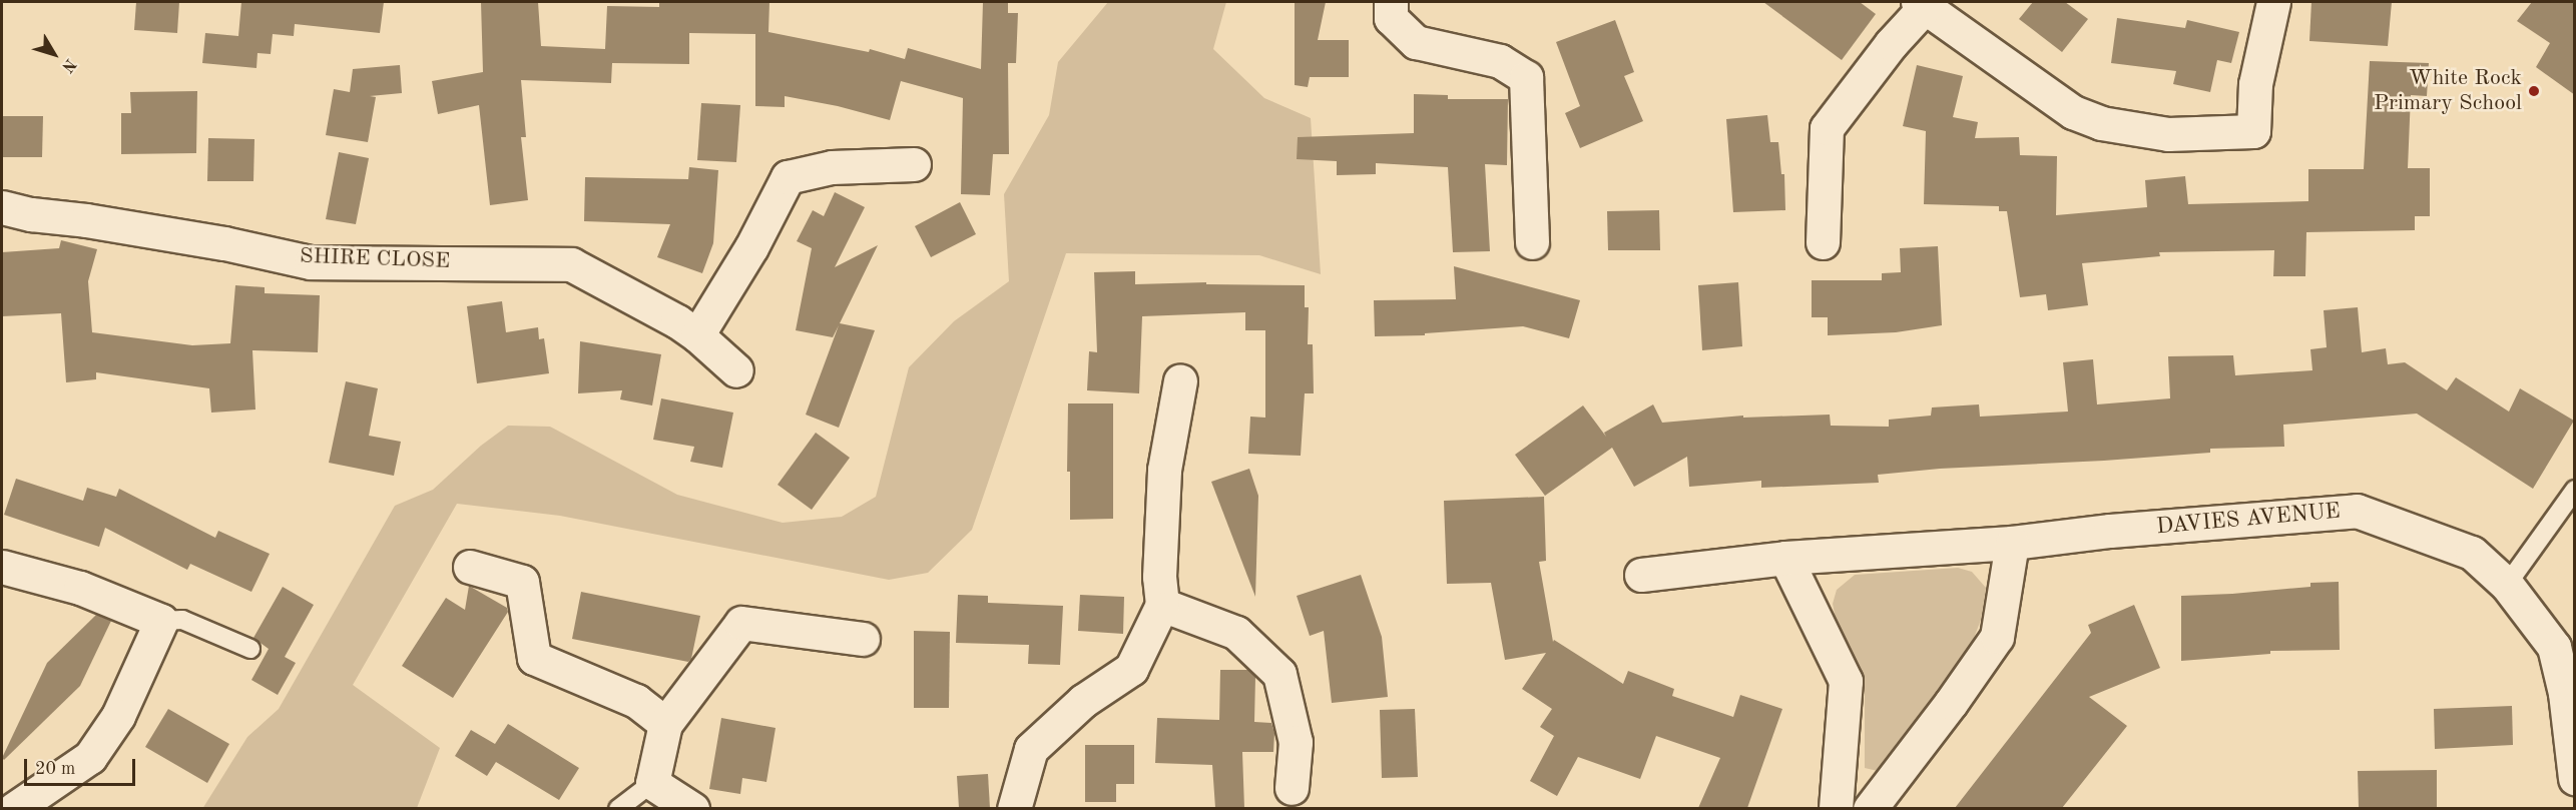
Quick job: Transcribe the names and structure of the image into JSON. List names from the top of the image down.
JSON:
{
  "streets": {
    "street": ["SHIRE CLOSE", "DAVIES AVENUE"]
  },
  "places": ["White Rock Primary School"],
  "scale_bar": "20 m",
  "north": "bottom right"
}
